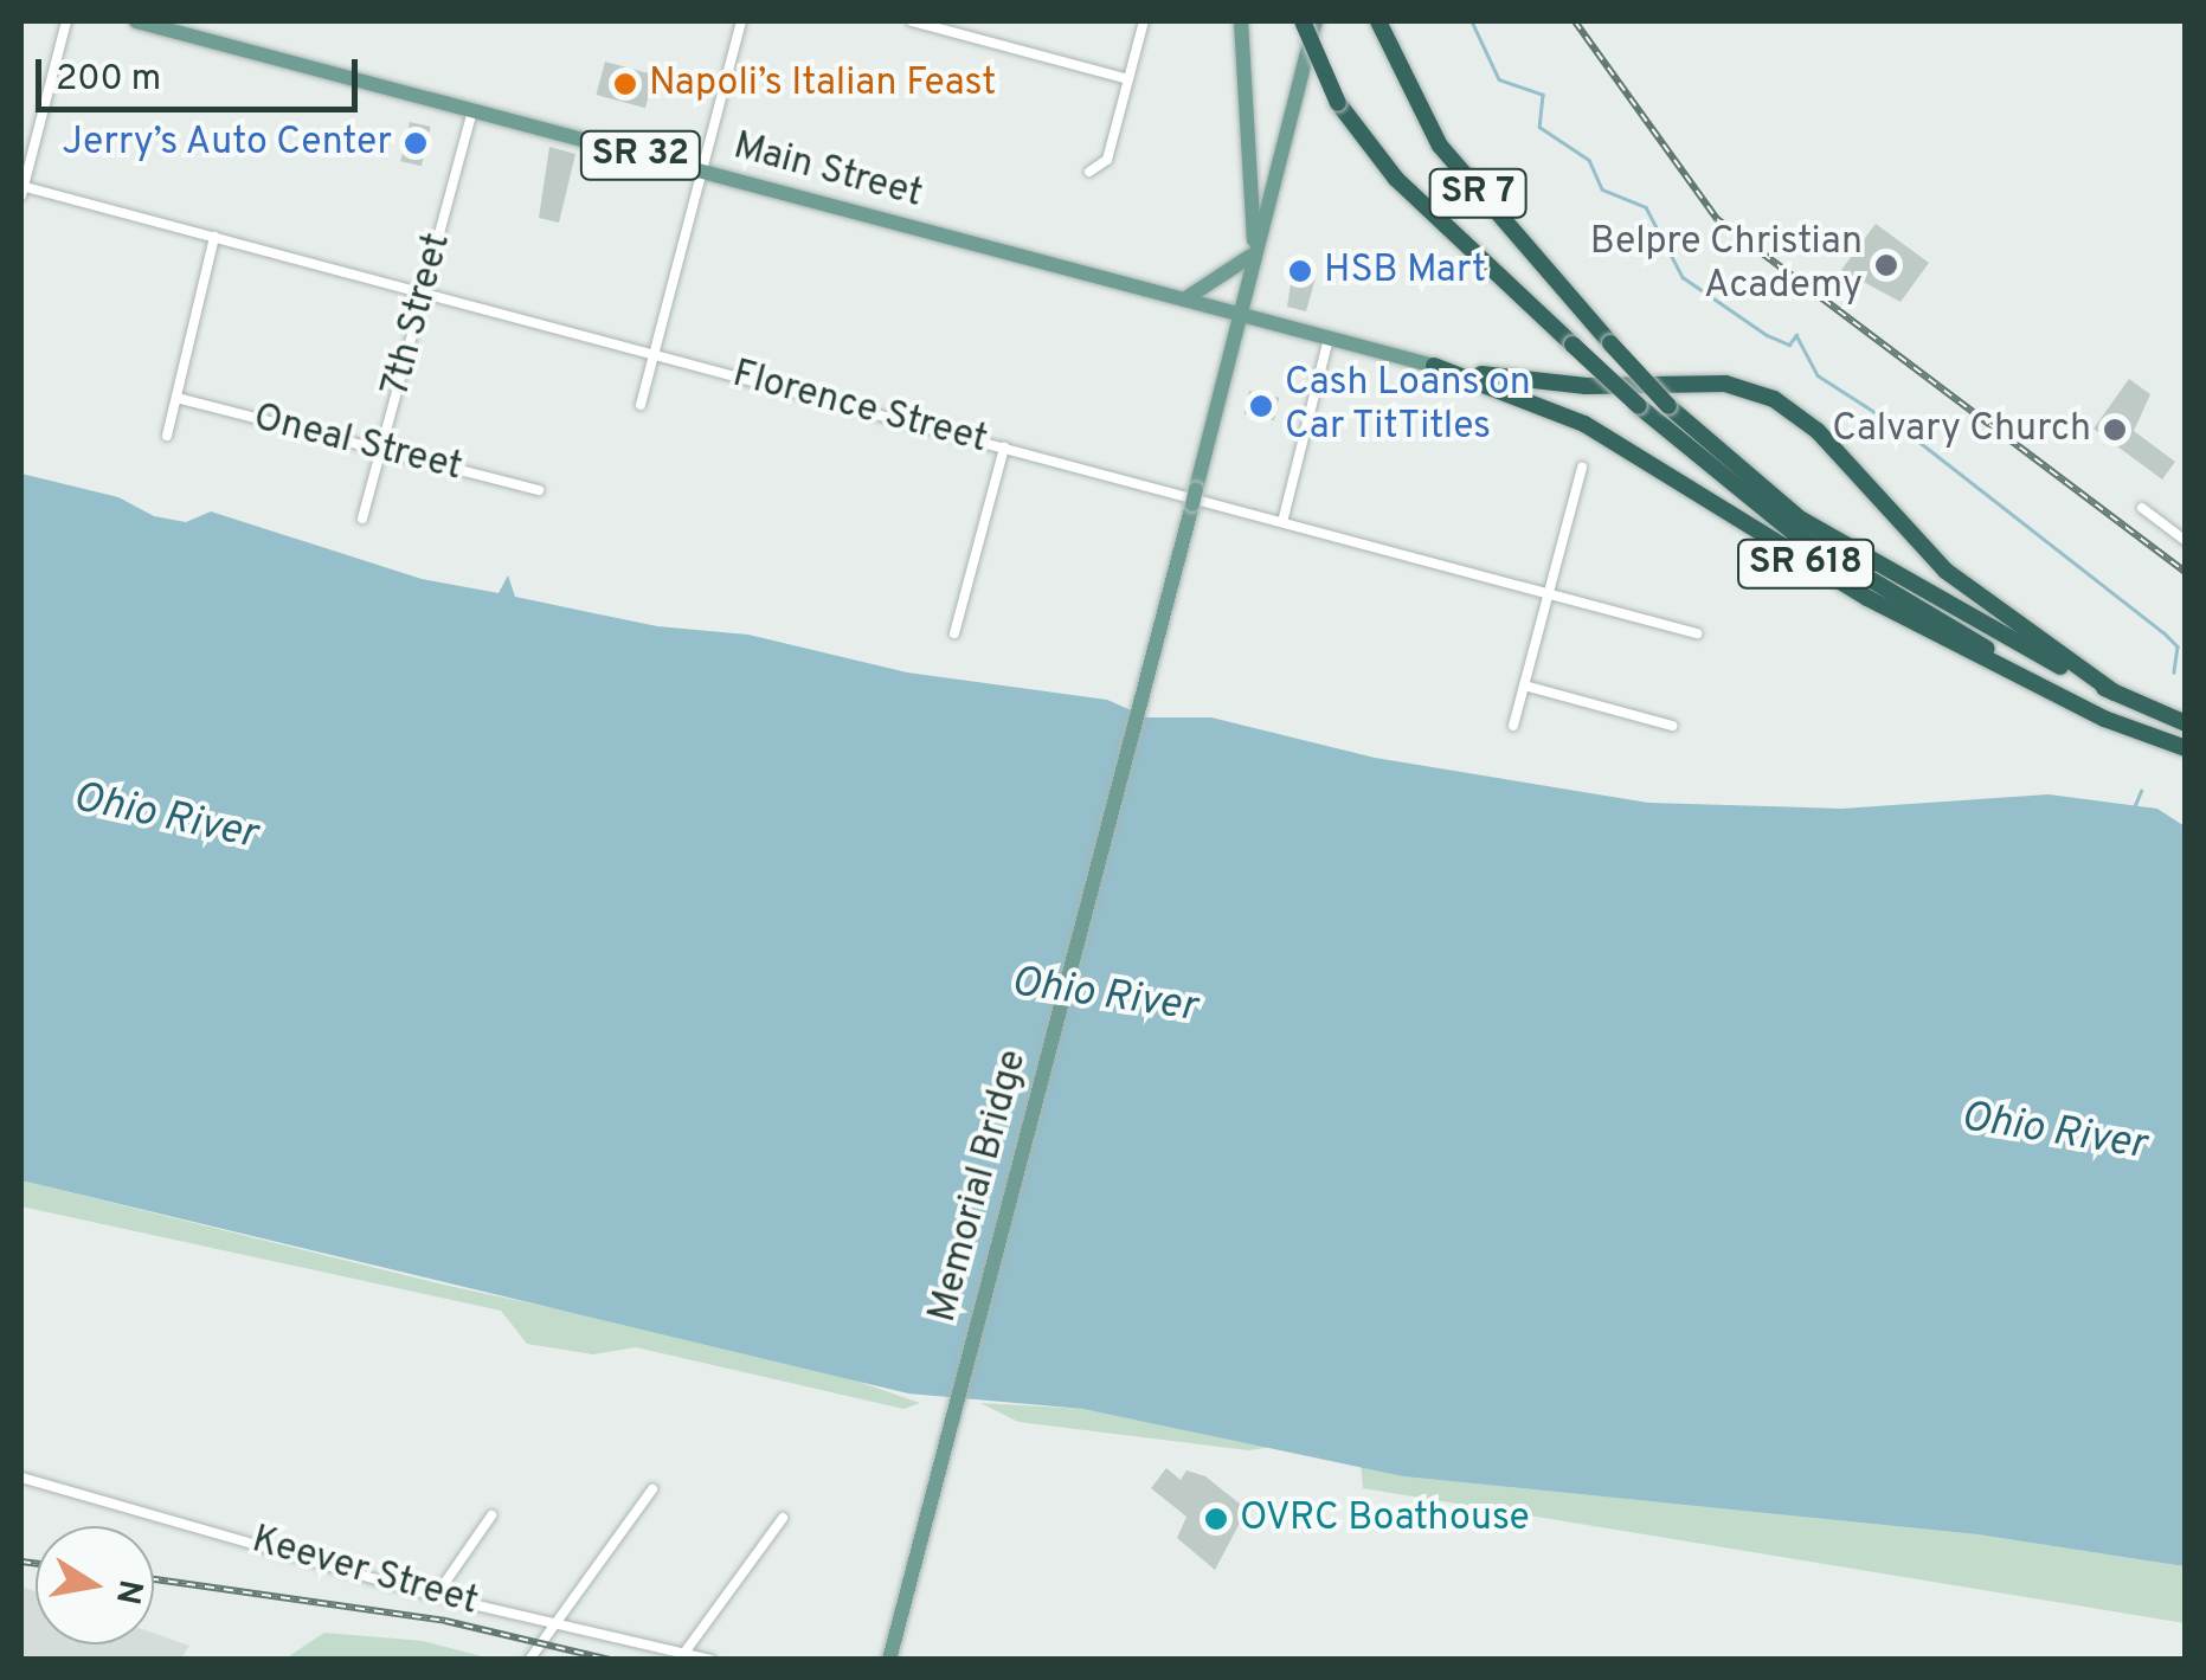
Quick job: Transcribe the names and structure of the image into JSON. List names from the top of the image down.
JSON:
{
  "streets": {
    "highway": ["SR 7", "SR 618"],
    "main road": ["SR 32", "Main Street", "Memorial Bridge"],
    "street": [
      "7th Street",
      "Florence Street",
      "Oneal Street",
      "Keever Street"
    ]
  },
  "crossings": [
    ["Main Street", "7th Street"],
    ["Main Street", "SR 618"],
    ["Main Street", "Memorial Bridge"],
    ["SR 7", "SR 618"],
    ["7th Street", "Florence Street"],
    ["7th Street", "Oneal Street"]
  ],
  "water": ["Ohio River"],
  "places": [
    "Napoli’s Italian Feast",
    "Jerry’s Auto Center",
    "Belpre Christian Academy",
    "HSB Mart",
    "Cash Loans on Car TitTitles",
    "Calvary Church",
    "OVRC Boathouse"
  ],
  "scale_bar": "200 m",
  "north": "right"
}
